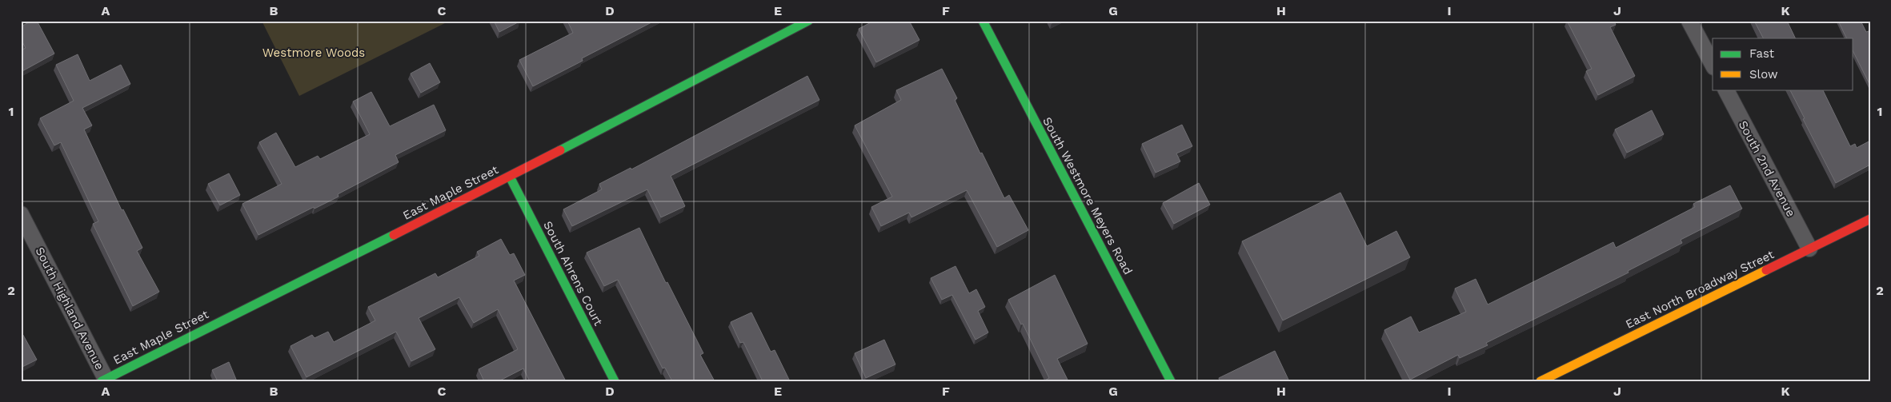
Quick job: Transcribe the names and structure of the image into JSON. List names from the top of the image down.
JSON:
{
  "streets": {
    "street": [
      "South 2nd Avenue",
      "East Maple Street",
      "South Westmore Meyers Road",
      "South Ahrens Court",
      "East North Broadway Street",
      "South Highland Avenue"
    ]
  },
  "crossings": [
    ["South 2nd Avenue", "East North Broadway Street"],
    ["East Maple Street", "South Ahrens Court"],
    ["East Maple Street", "South Highland Avenue"]
  ],
  "parks": ["Westmore Woods"],
  "legend": ["Fast", "Slow"],
  "grid": {
    "columns": [
      "A",
      "B",
      "C",
      "D",
      "E",
      "F",
      "G",
      "H",
      "I",
      "J",
      "K"
    ],
    "rows": ["1", "2"]
  }
}
